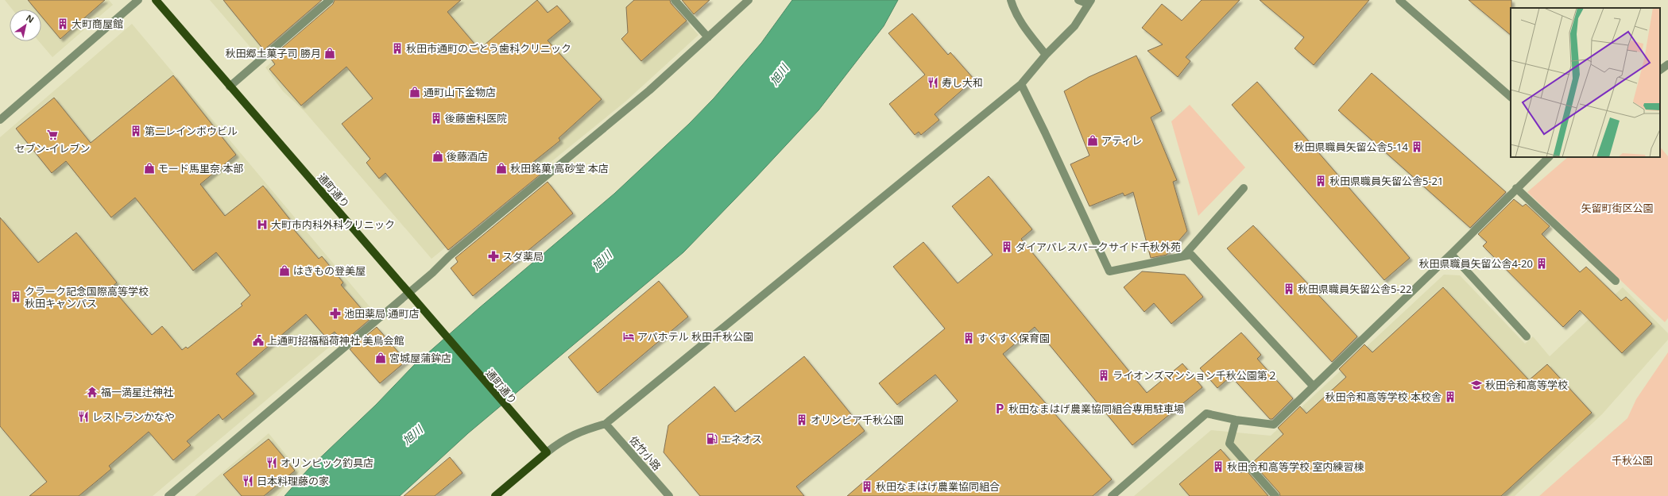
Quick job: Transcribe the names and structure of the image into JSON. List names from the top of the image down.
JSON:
{
  "streets": {
    "main road": ["通町通り"],
    "street": ["佐竹小路"]
  },
  "water": ["旭川"],
  "parks": ["矢留町街区公園", "千秋公園"],
  "places": {
    "building": [
      "大町商屋館",
      "秋田市通町のごとう歯科クリニック",
      "後藤歯科医院",
      "第二レインボウビル",
      "秋田県職員矢留公舎5-14",
      "秋田県職員矢留公舎5-21",
      "ダイアパレスパークサイド千秋外苑",
      "秋田県職員矢留公舎4-20",
      "秋田県職員矢留公舎5-22",
      "クラーク記念国際高等学校 秋田キャンパス",
      "すくすく保育園",
      "ライオンズマンション千秋公園第２",
      "秋田令和高等学校 本校舎",
      "オリンピア千秋公園",
      "秋田令和高等学校 室内練習棟",
      "秋田なまはげ農業協同組合"
    ],
    "shop": [
      "秋田郷土菓子司 勝月",
      "通町山下金物店",
      "アティレ",
      "後藤酒店",
      "モード馬里奈 本部",
      "秋田銘菓 高砂堂 本店",
      "はきもの登美屋",
      "宮城屋蒲鉾店"
    ],
    "restaurant": [
      "寿し大和",
      "レストランかなや",
      "オリンピック釣具店",
      "日本料理藤の家"
    ],
    "supermarket": ["セブン-イレブン"],
    "hospital": ["大町市内科外科クリニック"],
    "pharmacy": ["スダ薬局", "池田薬局 通町店"],
    "hotel": ["アパホテル 秋田千秋公園"],
    "public building": ["上通町招福稲荷神社 美鳥会館"],
    "school or university": ["秋田令和高等学校"],
    "temple": ["福一満星辻神社"],
    "parking": ["秋田なまはげ農業協同組合専用駐車場"],
    "fuel station": ["エネオス"]
  },
  "north": "top right"
}
